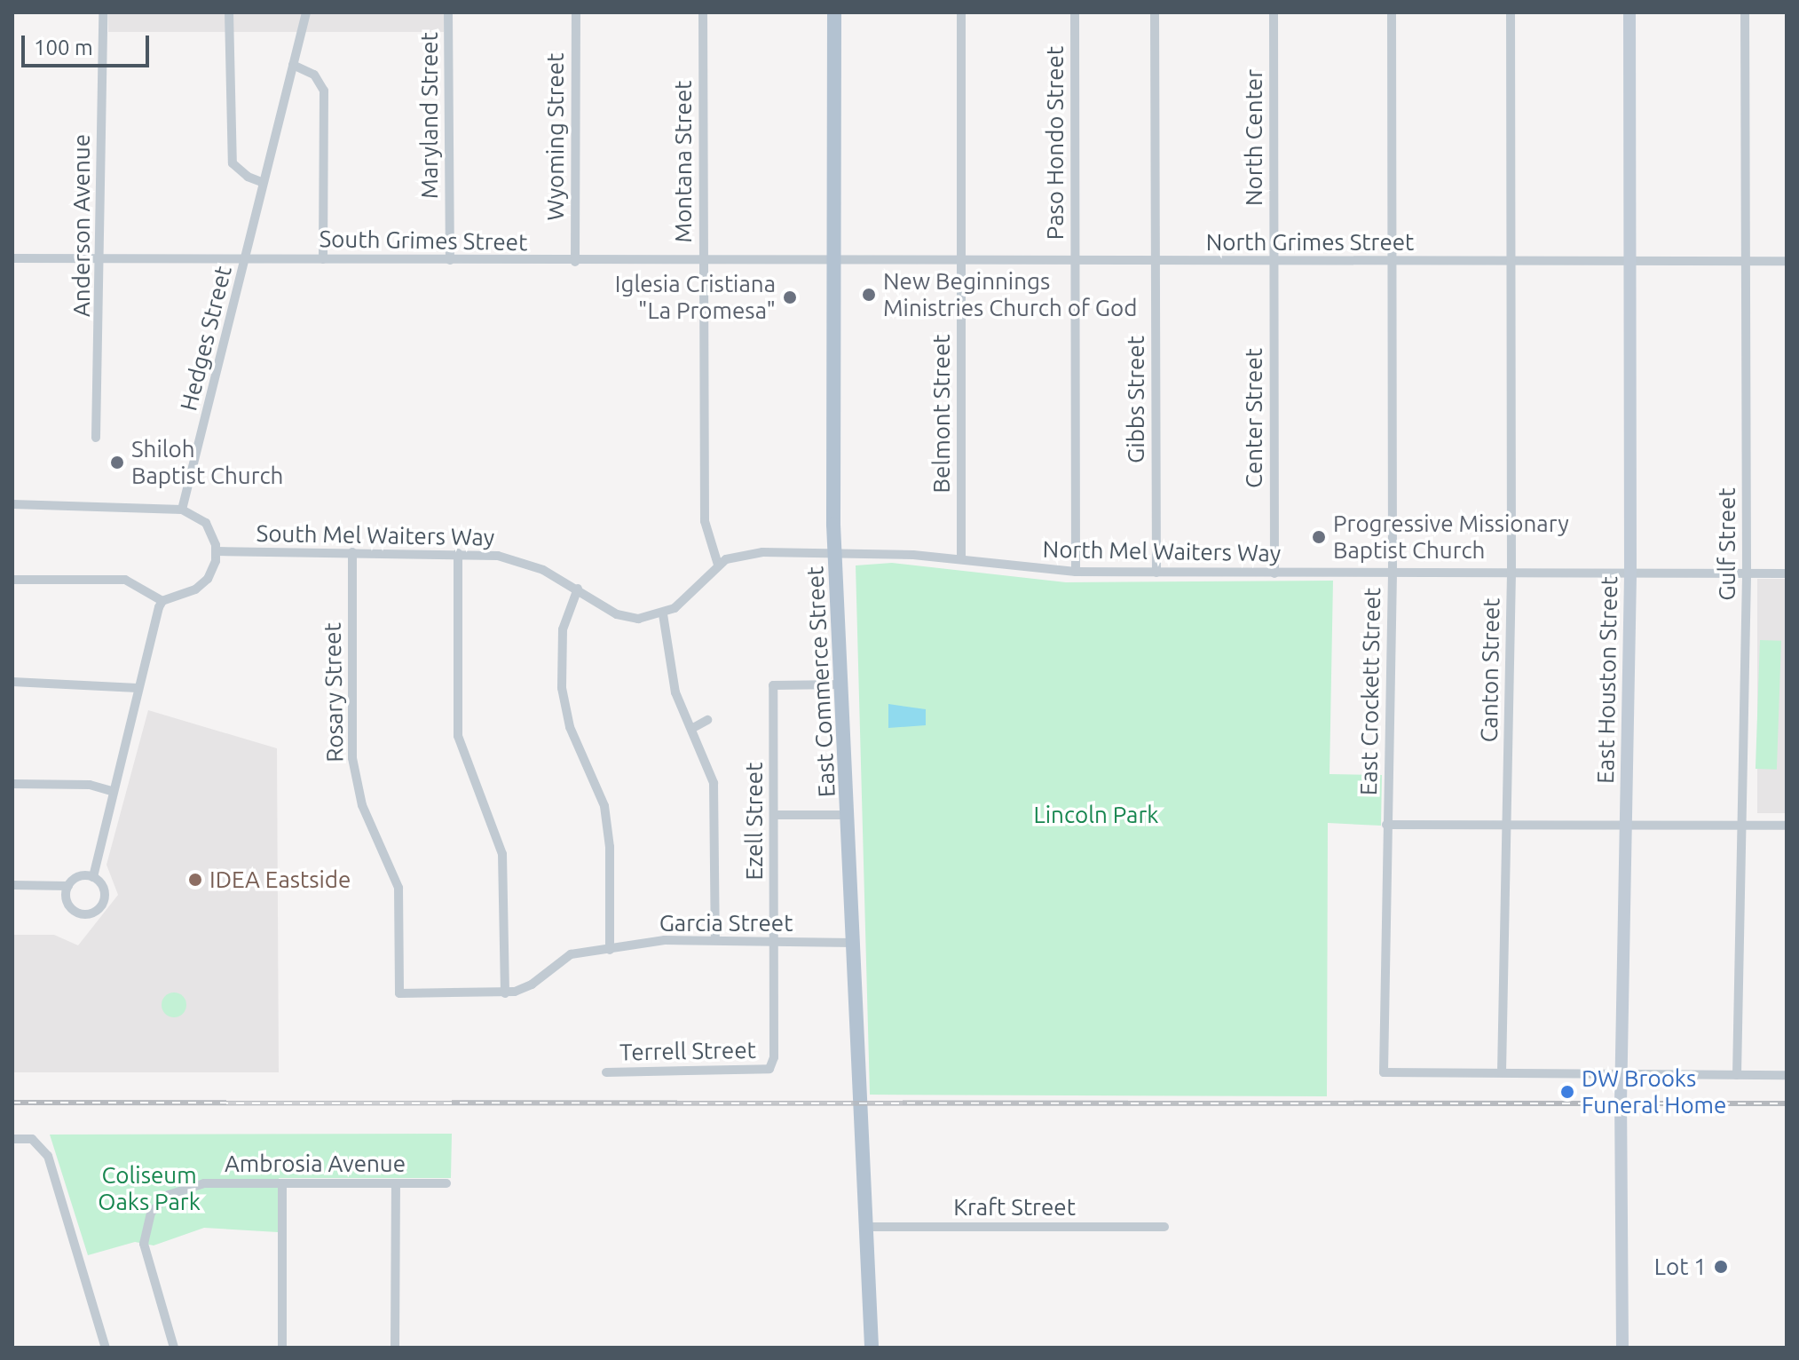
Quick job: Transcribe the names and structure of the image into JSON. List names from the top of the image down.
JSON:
{
  "streets": {
    "main road": ["East Houston Street", "East Commerce Street"],
    "street": [
      "Maryland Street",
      "Wyoming Street",
      "North Center",
      "Paso Hondo Street",
      "Montana Street",
      "Anderson Avenue",
      "South Grimes Street",
      "North Grimes Street",
      "Hedges Street",
      "Gibbs Street",
      "Belmont Street",
      "Center Street",
      "South Mel Waiters Way",
      "Gulf Street",
      "North Mel Waiters Way",
      "Canton Street",
      "East Crockett Street",
      "Rosary Street",
      "Ezell Street",
      "Garcia Street",
      "Terrell Street",
      "Ambrosia Avenue",
      "Kraft Street"
    ]
  },
  "crossings": [
    ["Maryland Street", "South Grimes Street"],
    ["Wyoming Street", "South Grimes Street"],
    ["North Center", "North Grimes Street"],
    ["North Center", "Center Street"],
    ["Paso Hondo Street", "North Grimes Street"],
    ["Paso Hondo Street", "North Mel Waiters Way"],
    ["Montana Street", "South Grimes Street"],
    ["Anderson Avenue", "South Grimes Street"],
    ["South Grimes Street", "North Grimes Street"],
    ["South Grimes Street", "Hedges Street"],
    ["South Grimes Street", "East Commerce Street"],
    ["North Grimes Street", "Gibbs Street"],
    ["North Grimes Street", "Belmont Street"],
    ["North Grimes Street", "Center Street"],
    ["North Grimes Street", "Gulf Street"],
    ["North Grimes Street", "Canton Street"],
    ["North Grimes Street", "East Houston Street"],
    ["North Grimes Street", "East Commerce Street"],
    ["North Grimes Street", "East Crockett Street"],
    ["Gibbs Street", "North Mel Waiters Way"],
    ["Belmont Street", "North Mel Waiters Way"],
    ["Center Street", "North Mel Waiters Way"],
    ["South Mel Waiters Way", "Rosary Street"],
    ["Gulf Street", "North Mel Waiters Way"],
    ["North Mel Waiters Way", "Canton Street"],
    ["North Mel Waiters Way", "East Houston Street"],
    ["North Mel Waiters Way", "East Commerce Street"],
    ["North Mel Waiters Way", "East Crockett Street"],
    ["Canton Street", "East Crockett Street"],
    ["East Commerce Street", "Ezell Street"],
    ["East Commerce Street", "Garcia Street"],
    ["East Commerce Street", "Kraft Street"],
    ["Rosary Street", "Garcia Street"],
    ["Ezell Street", "Garcia Street"],
    ["Ezell Street", "Terrell Street"]
  ],
  "parks": ["Lincoln Park", "Coliseum Oaks Park"],
  "places": [
    "New Beginnings Ministries Church of God",
    "Iglesia Cristiana \"La Promesa\"",
    "Shiloh Baptist Church",
    "Progressive Missionary Baptist Church",
    "IDEA Eastside",
    "DW Brooks Funeral Home",
    "Lot 1"
  ],
  "scale_bar": "100 m"
}
